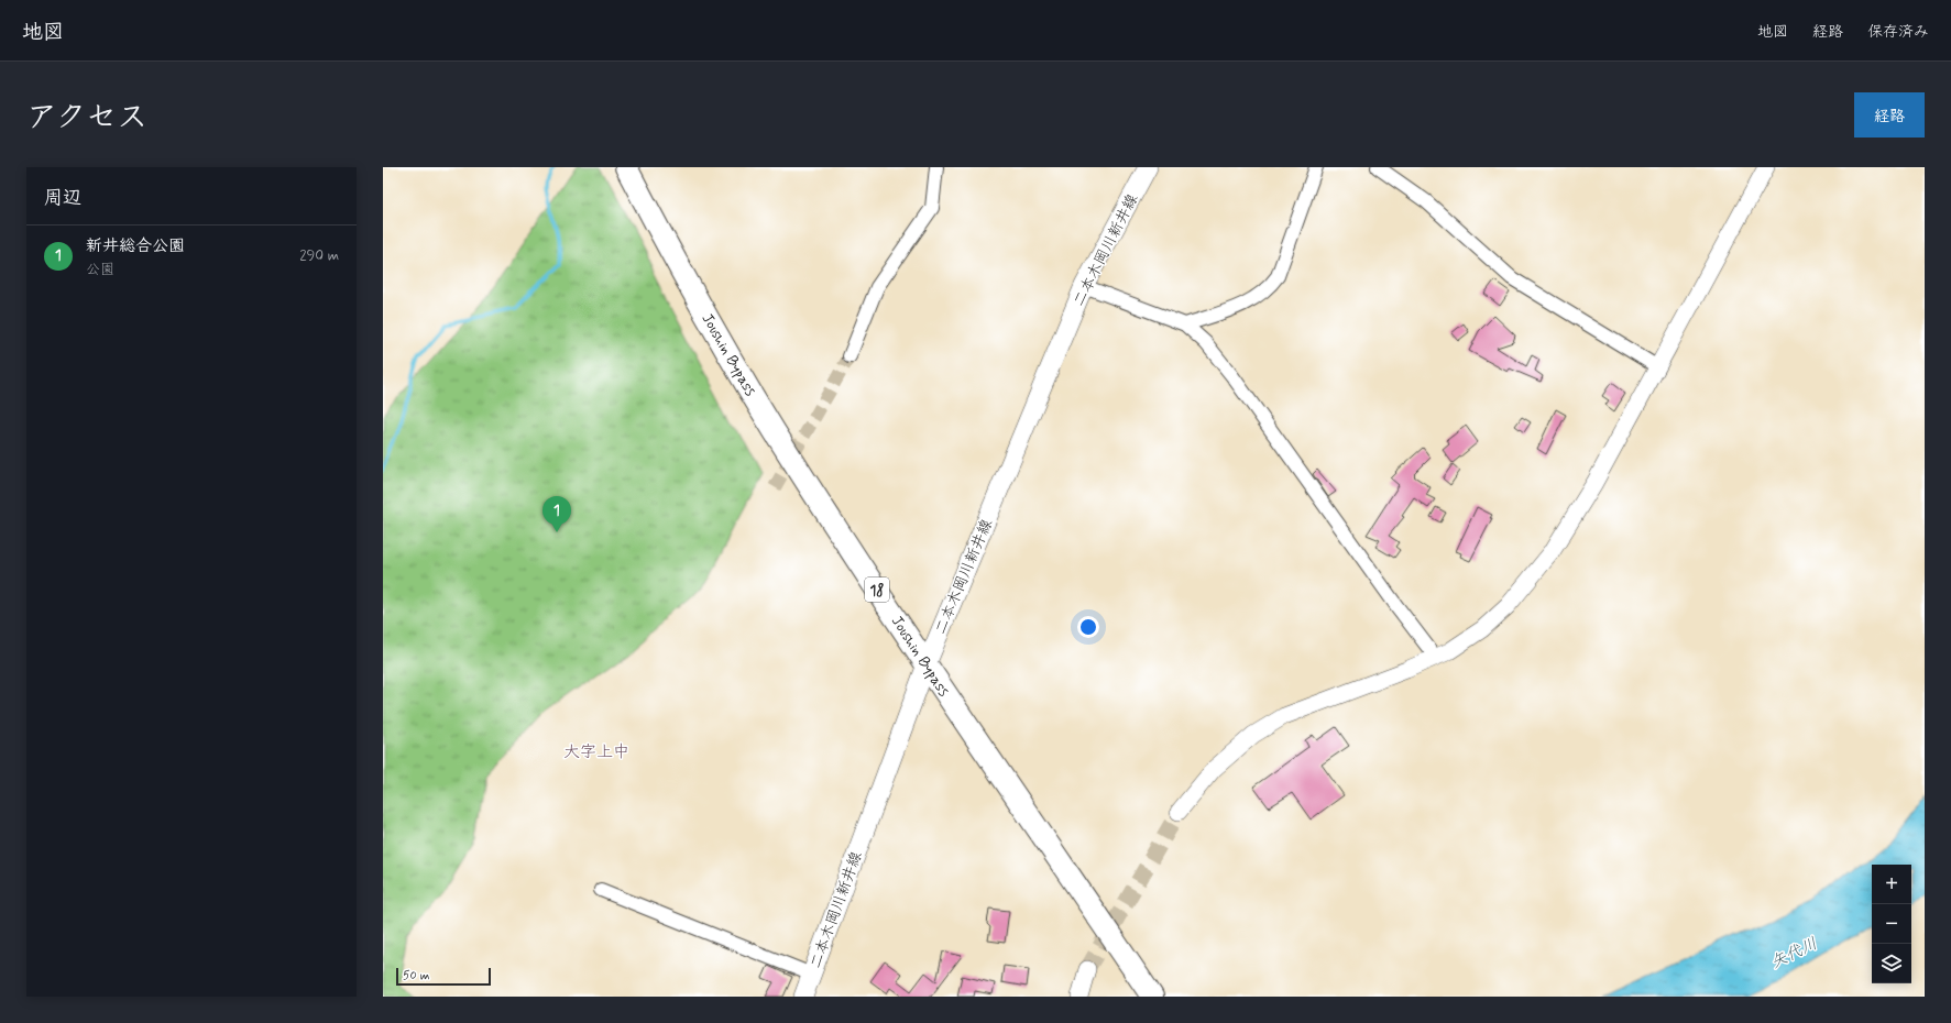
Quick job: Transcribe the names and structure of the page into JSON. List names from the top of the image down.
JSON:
{
  "streets": {
    "highway": ["Joushin Bypass", "18"],
    "main road": ["二本木岡川新井線"]
  },
  "crossings": [
    ["二本木岡川新井線", "Joushin Bypass"]
  ],
  "districts": ["大字上中"],
  "water": ["矢代川"],
  "scale_bar": "50 m",
  "page": {
    "header": "地図",
    "nav": ["地図", "経路", "保存済み"],
    "title": "アクセス",
    "buttons": "経路",
    "heading": "周辺",
    "list": [
      {
        "mark": "1",
        "name": "新井総合公園",
        "note": "公園",
        "value": "290 m"
      }
    ],
    "pins": "1",
    "map_buttons": ["+", "−"],
    "scale": "50 m"
  }
}
